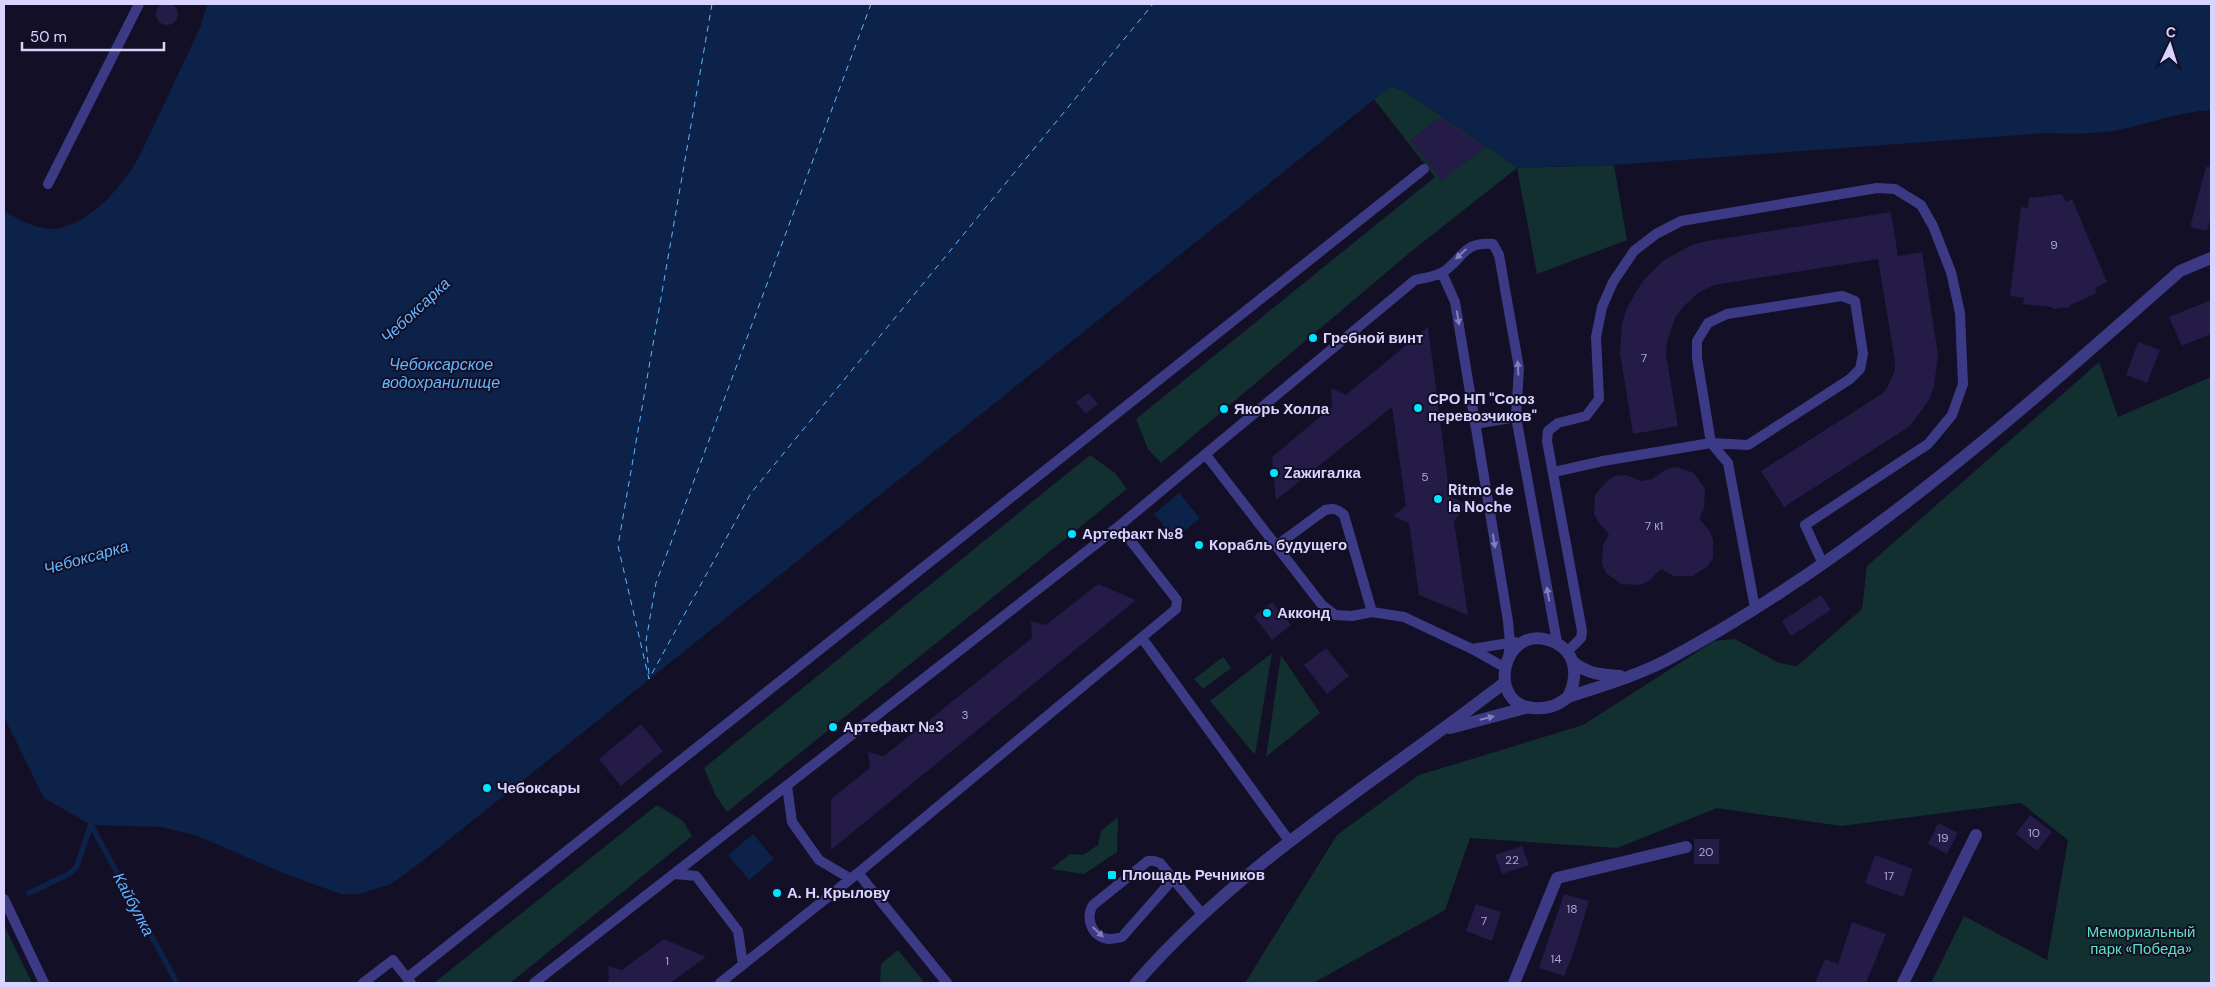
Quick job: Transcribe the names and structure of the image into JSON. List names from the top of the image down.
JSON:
{
  "water": ["Чебоксарка", "Чебоксарское водохранилище", "Кайбулка"],
  "parks": ["Мемориальный парк «Победа»"],
  "places": {
    "other": [
      "Гребной винт",
      "СРО НП \"Союз перевозчиков\"",
      "Якорь Холла",
      "Zажигалка",
      "Ritmo de la Noche",
      "Артефакт №8",
      "Корабль будущего",
      "Акконд",
      "Артефакт №3",
      "Чебоксары",
      "А. Н. Крылову"
    ],
    "transit": ["Площадь Речников"]
  },
  "house_numbers": [
    "9",
    "7",
    "5",
    "7 к1",
    "3",
    "10",
    "19",
    "20",
    "22",
    "17",
    "18",
    "7",
    "14",
    "1"
  ],
  "scale_bar": "50 m",
  "north": "top"
}
